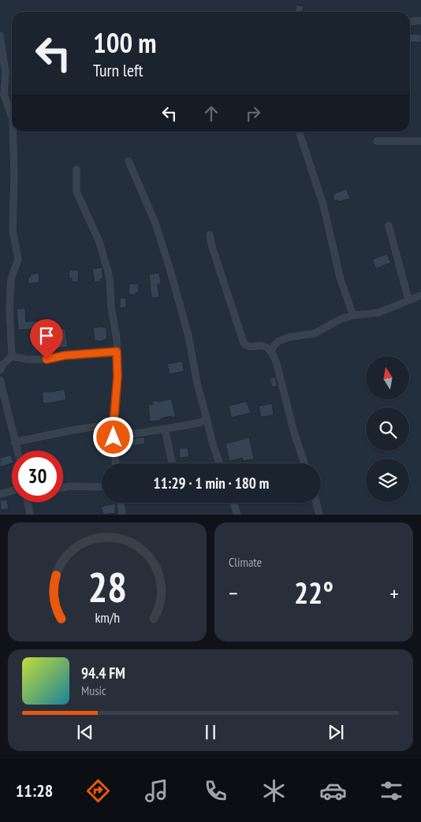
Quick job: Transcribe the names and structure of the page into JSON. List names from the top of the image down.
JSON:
{
  "north": "top",
  "page": {
    "turn": ["100 m", "Turn left"],
    "limit": "30",
    "trip": "11:29 · 1 min · 180 m",
    "tile": "Climate",
    "heat": ["−", "22°", "+"],
    "song": ["94.4 FM", "Music"],
    "tabs": "11:28",
    "gauge": ["28", "km/h"]
  }
}
